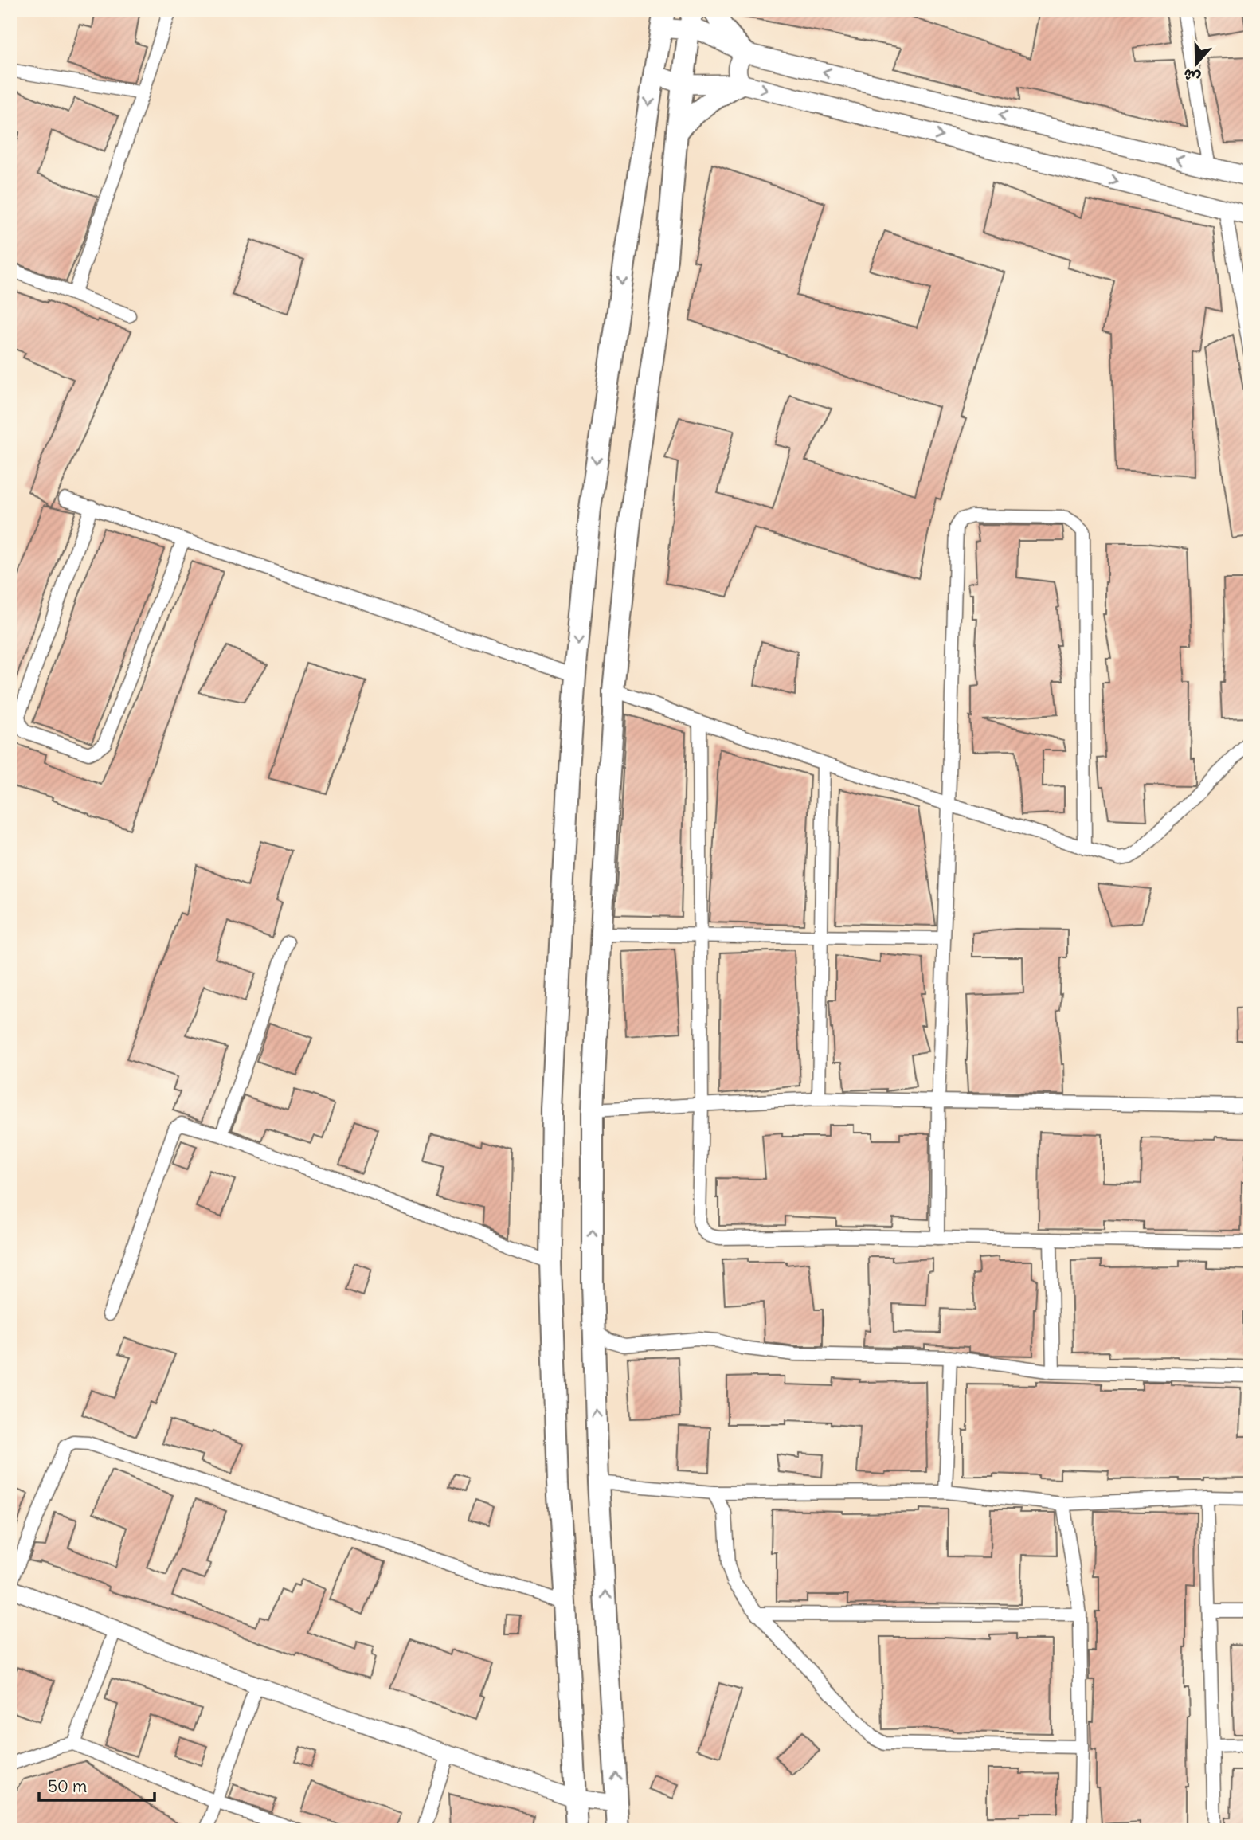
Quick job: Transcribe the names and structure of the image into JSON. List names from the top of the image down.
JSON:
{
  "scale_bar": "50 m",
  "north": "bottom"
}
